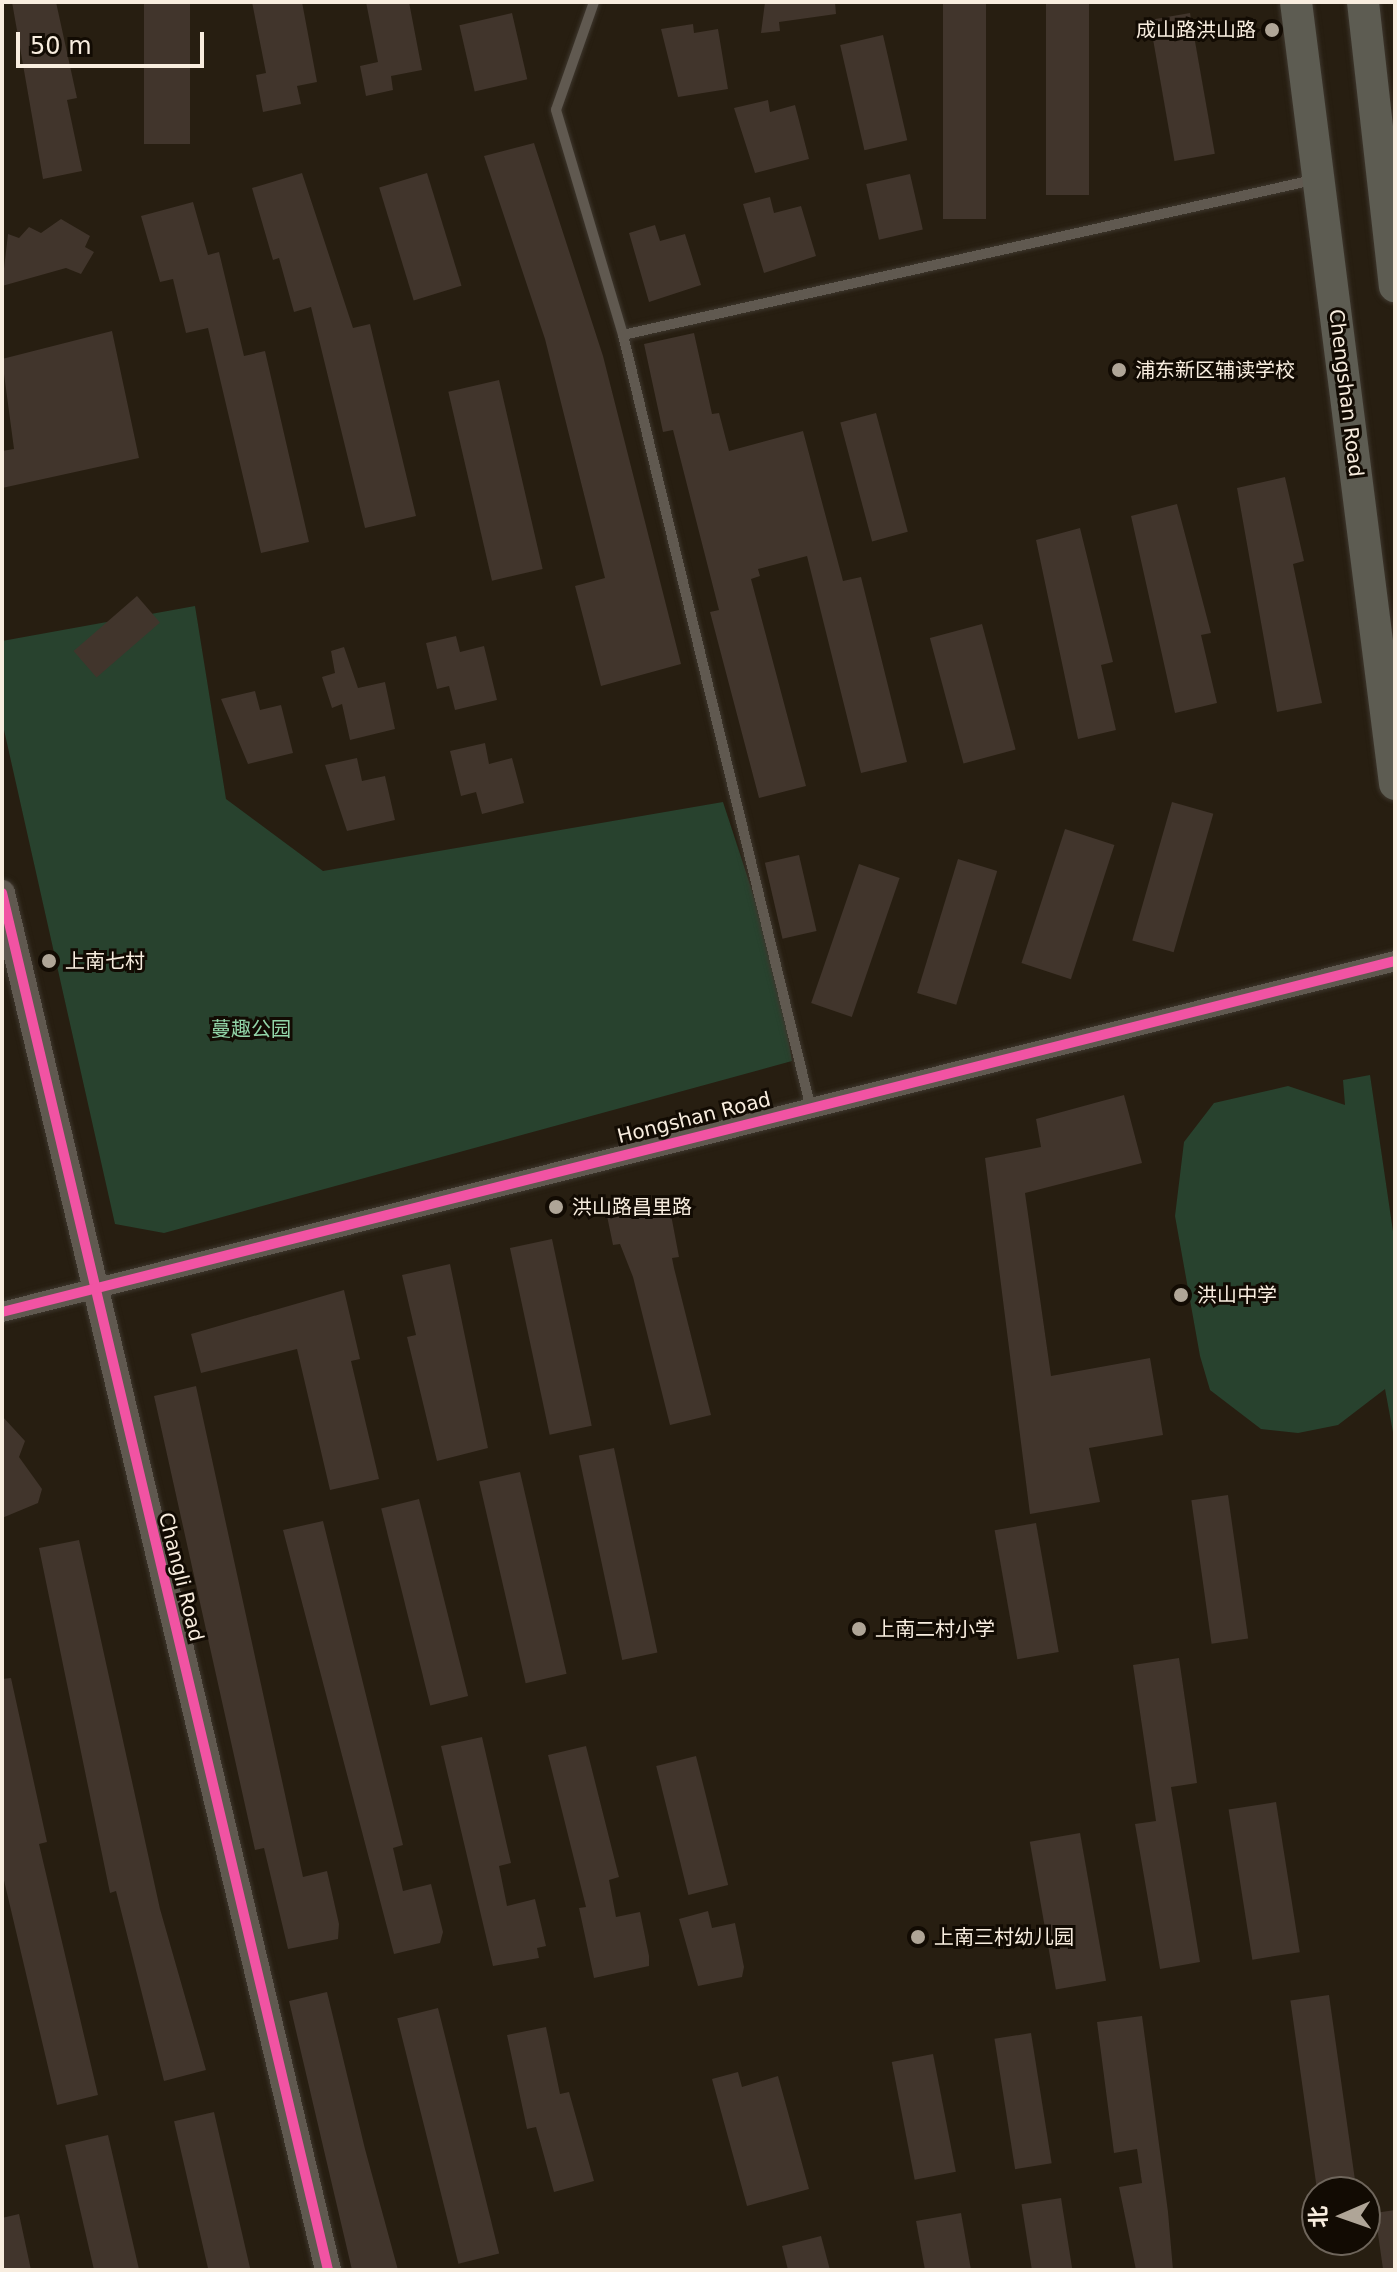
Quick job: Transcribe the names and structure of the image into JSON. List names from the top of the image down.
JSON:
{
  "streets": {
    "main road": ["Chengshan Road"],
    "street": ["Hongshan Road", "Changli Road"]
  },
  "crossings": [
    ["Hongshan Road", "Changli Road"]
  ],
  "parks": ["蔓趣公园"],
  "places": [
    "成山路洪山路",
    "浦东新区辅读学校",
    "上南七村",
    "洪山路昌里路",
    "洪山中学",
    "上南二村小学",
    "上南三村幼儿园"
  ],
  "scale_bar": "50 m",
  "north": "left"
}
